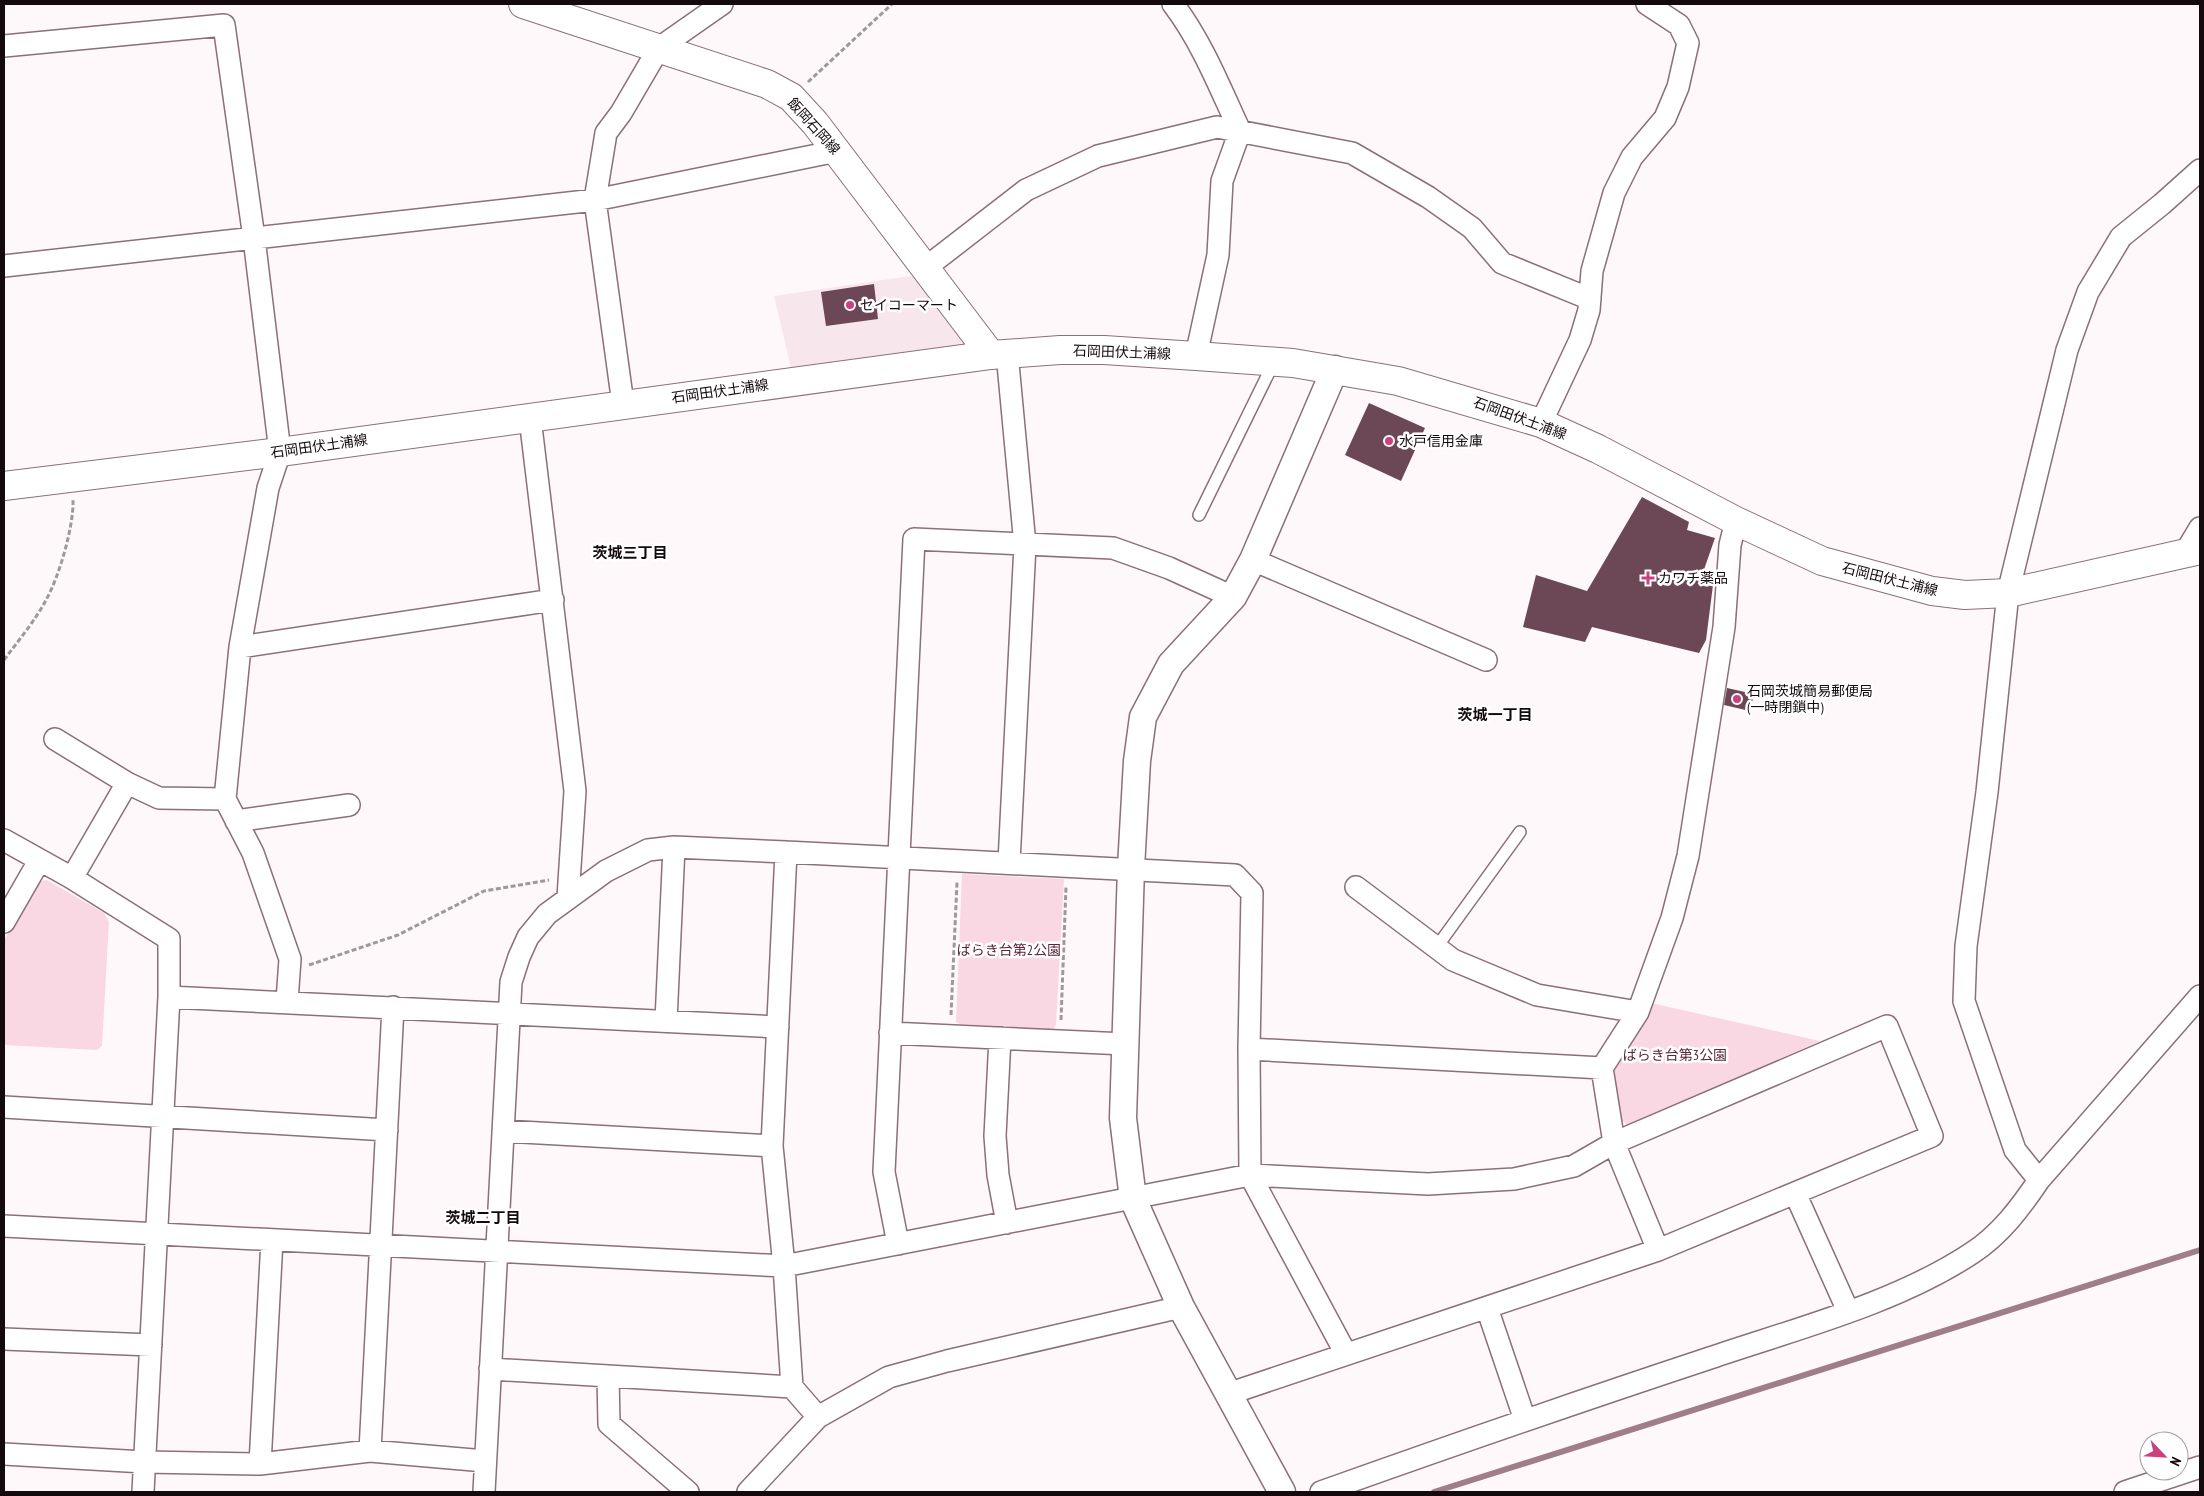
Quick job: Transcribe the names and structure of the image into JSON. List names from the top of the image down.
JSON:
{
  "streets": {
    "main road": ["飯岡石岡線", "石岡田伏土浦線"]
  },
  "crossings": [
    ["飯岡石岡線", "石岡田伏土浦線"]
  ],
  "districts": ["茨城三丁目", "茨城一丁目", "茨城二丁目"],
  "parks": ["ばらき台第2公園", "ばらき台第3公園"],
  "places": {
    "other": ["セイコーマート", "水戸信用金庫", "石岡茨城簡易郵便局 (一時閉鎖中)"],
    "health": ["カワチ薬品"]
  },
  "north": "bottom right"
}
